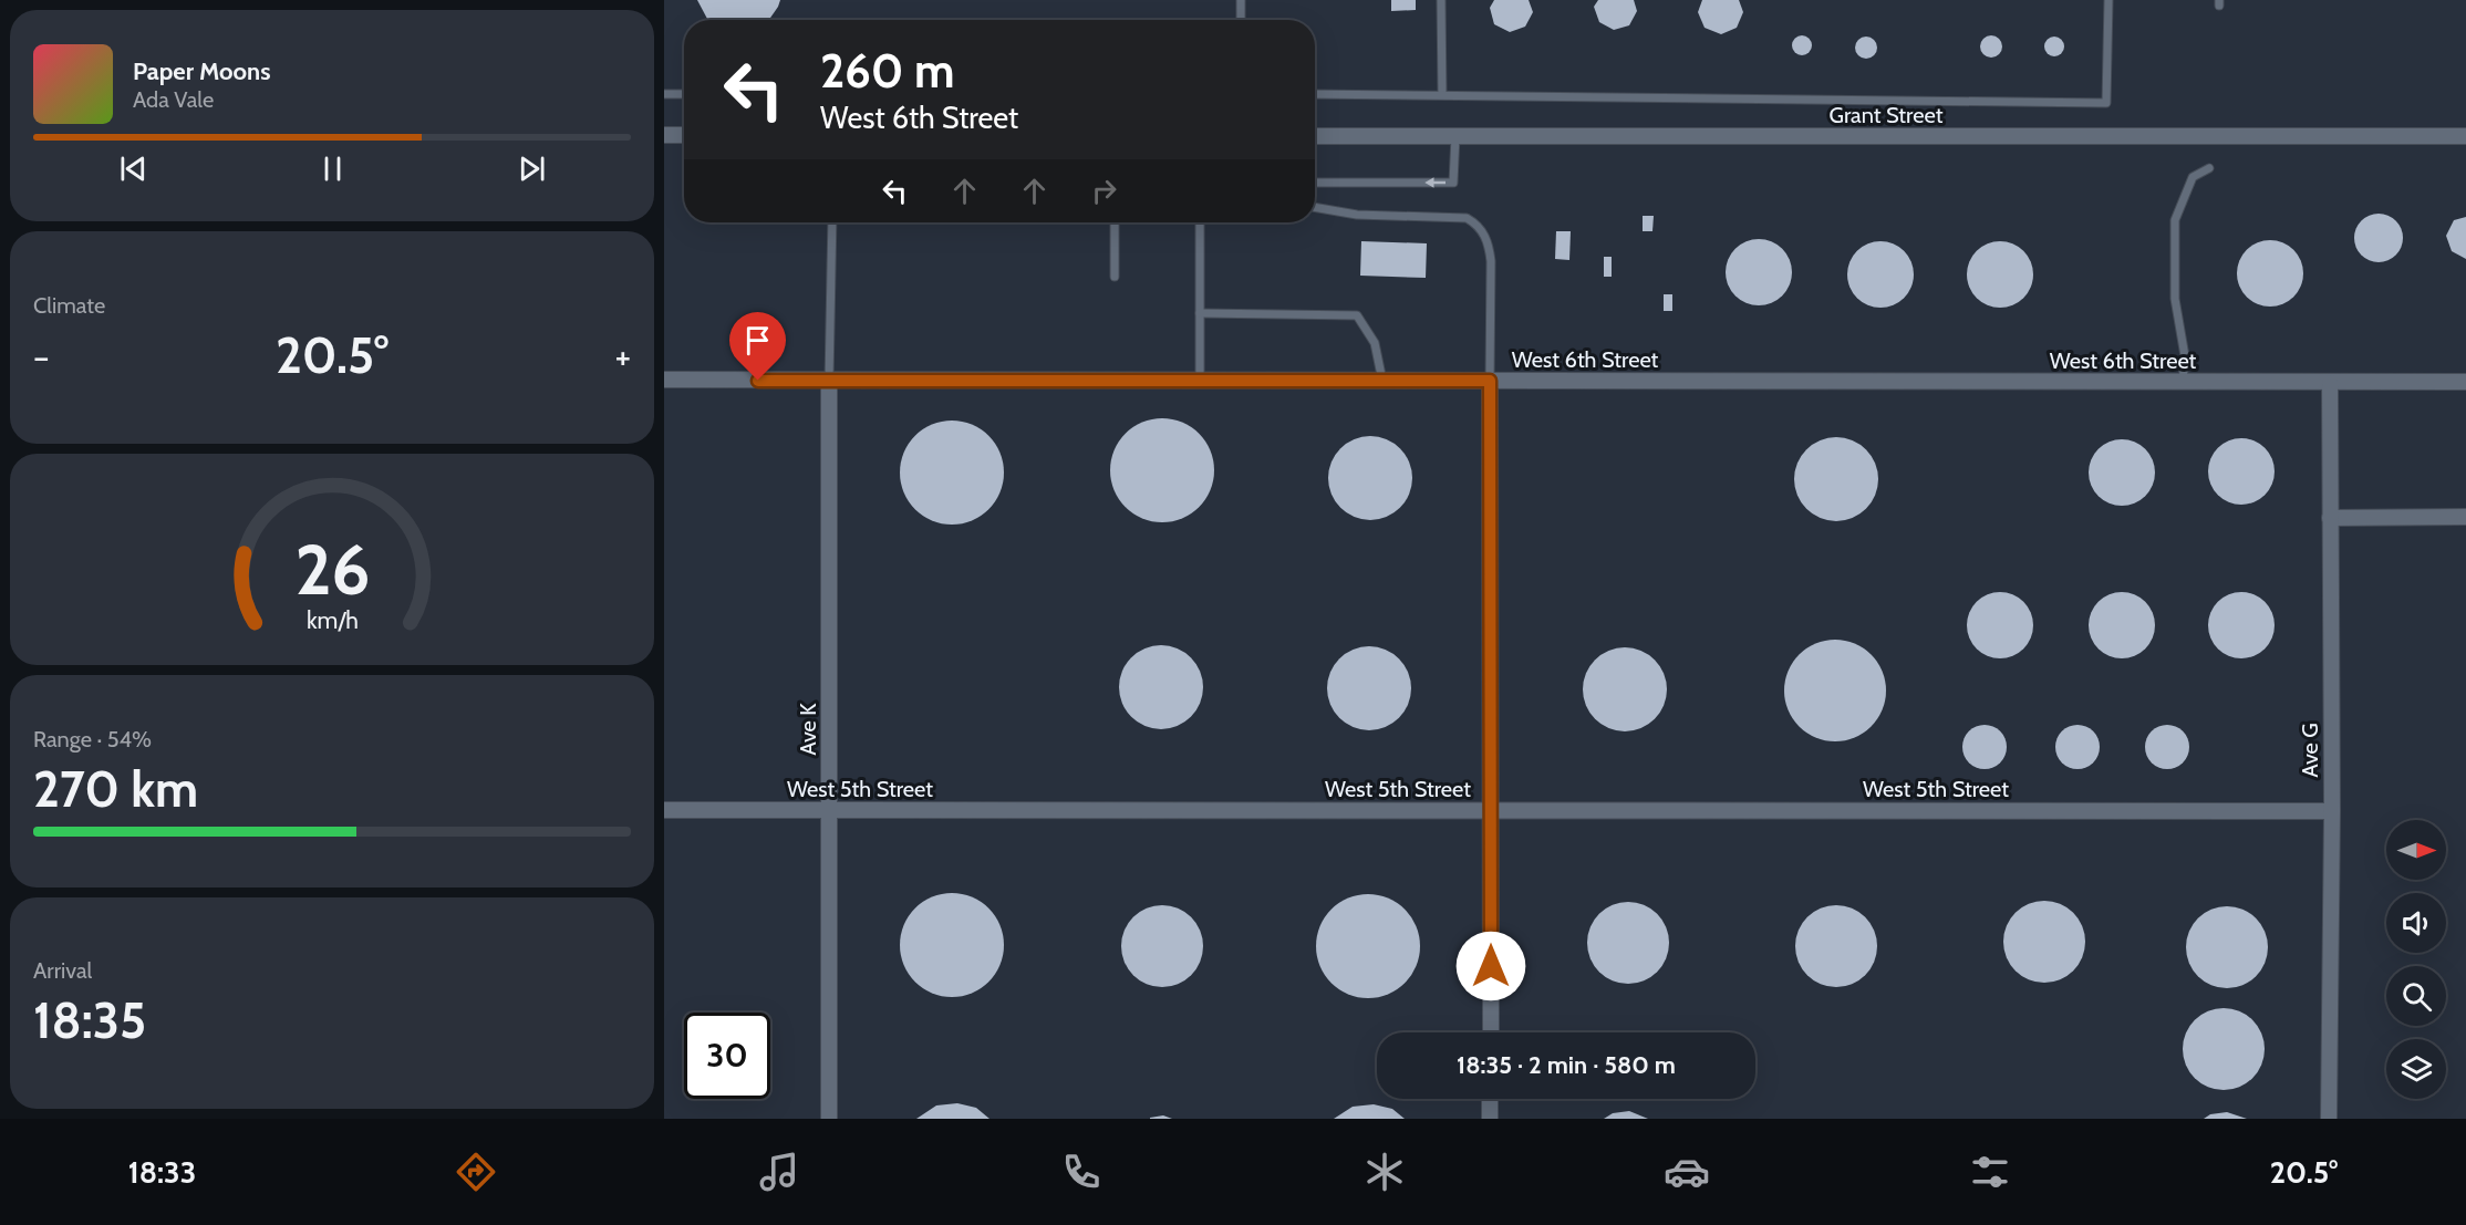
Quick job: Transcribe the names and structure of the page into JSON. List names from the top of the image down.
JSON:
{
  "streets": {
    "street": [
      "Grant Street",
      "West 6th Street",
      "Ave K",
      "Ave G",
      "West 5th Street"
    ]
  },
  "crossings": [
    ["West 6th Street", "Ave K"],
    ["West 6th Street", "Ave G"],
    ["Ave K", "West 5th Street"],
    ["Ave G", "West 5th Street"]
  ],
  "north": "right",
  "page": {
    "turn": ["260 m", "West 6th Street"],
    "song": ["Paper Moons", "Ada Vale"],
    "tile": [
      "Climate",
      ["Range · 54%", "270 km"],
      ["Arrival", "18:35"]
    ],
    "heat": ["−", "20.5°", "+"],
    "limit": "30",
    "trip": "18:35 · 2 min · 580 m",
    "tabs": ["18:33", "20.5°"],
    "gauge": ["26", "km/h"]
  }
}
